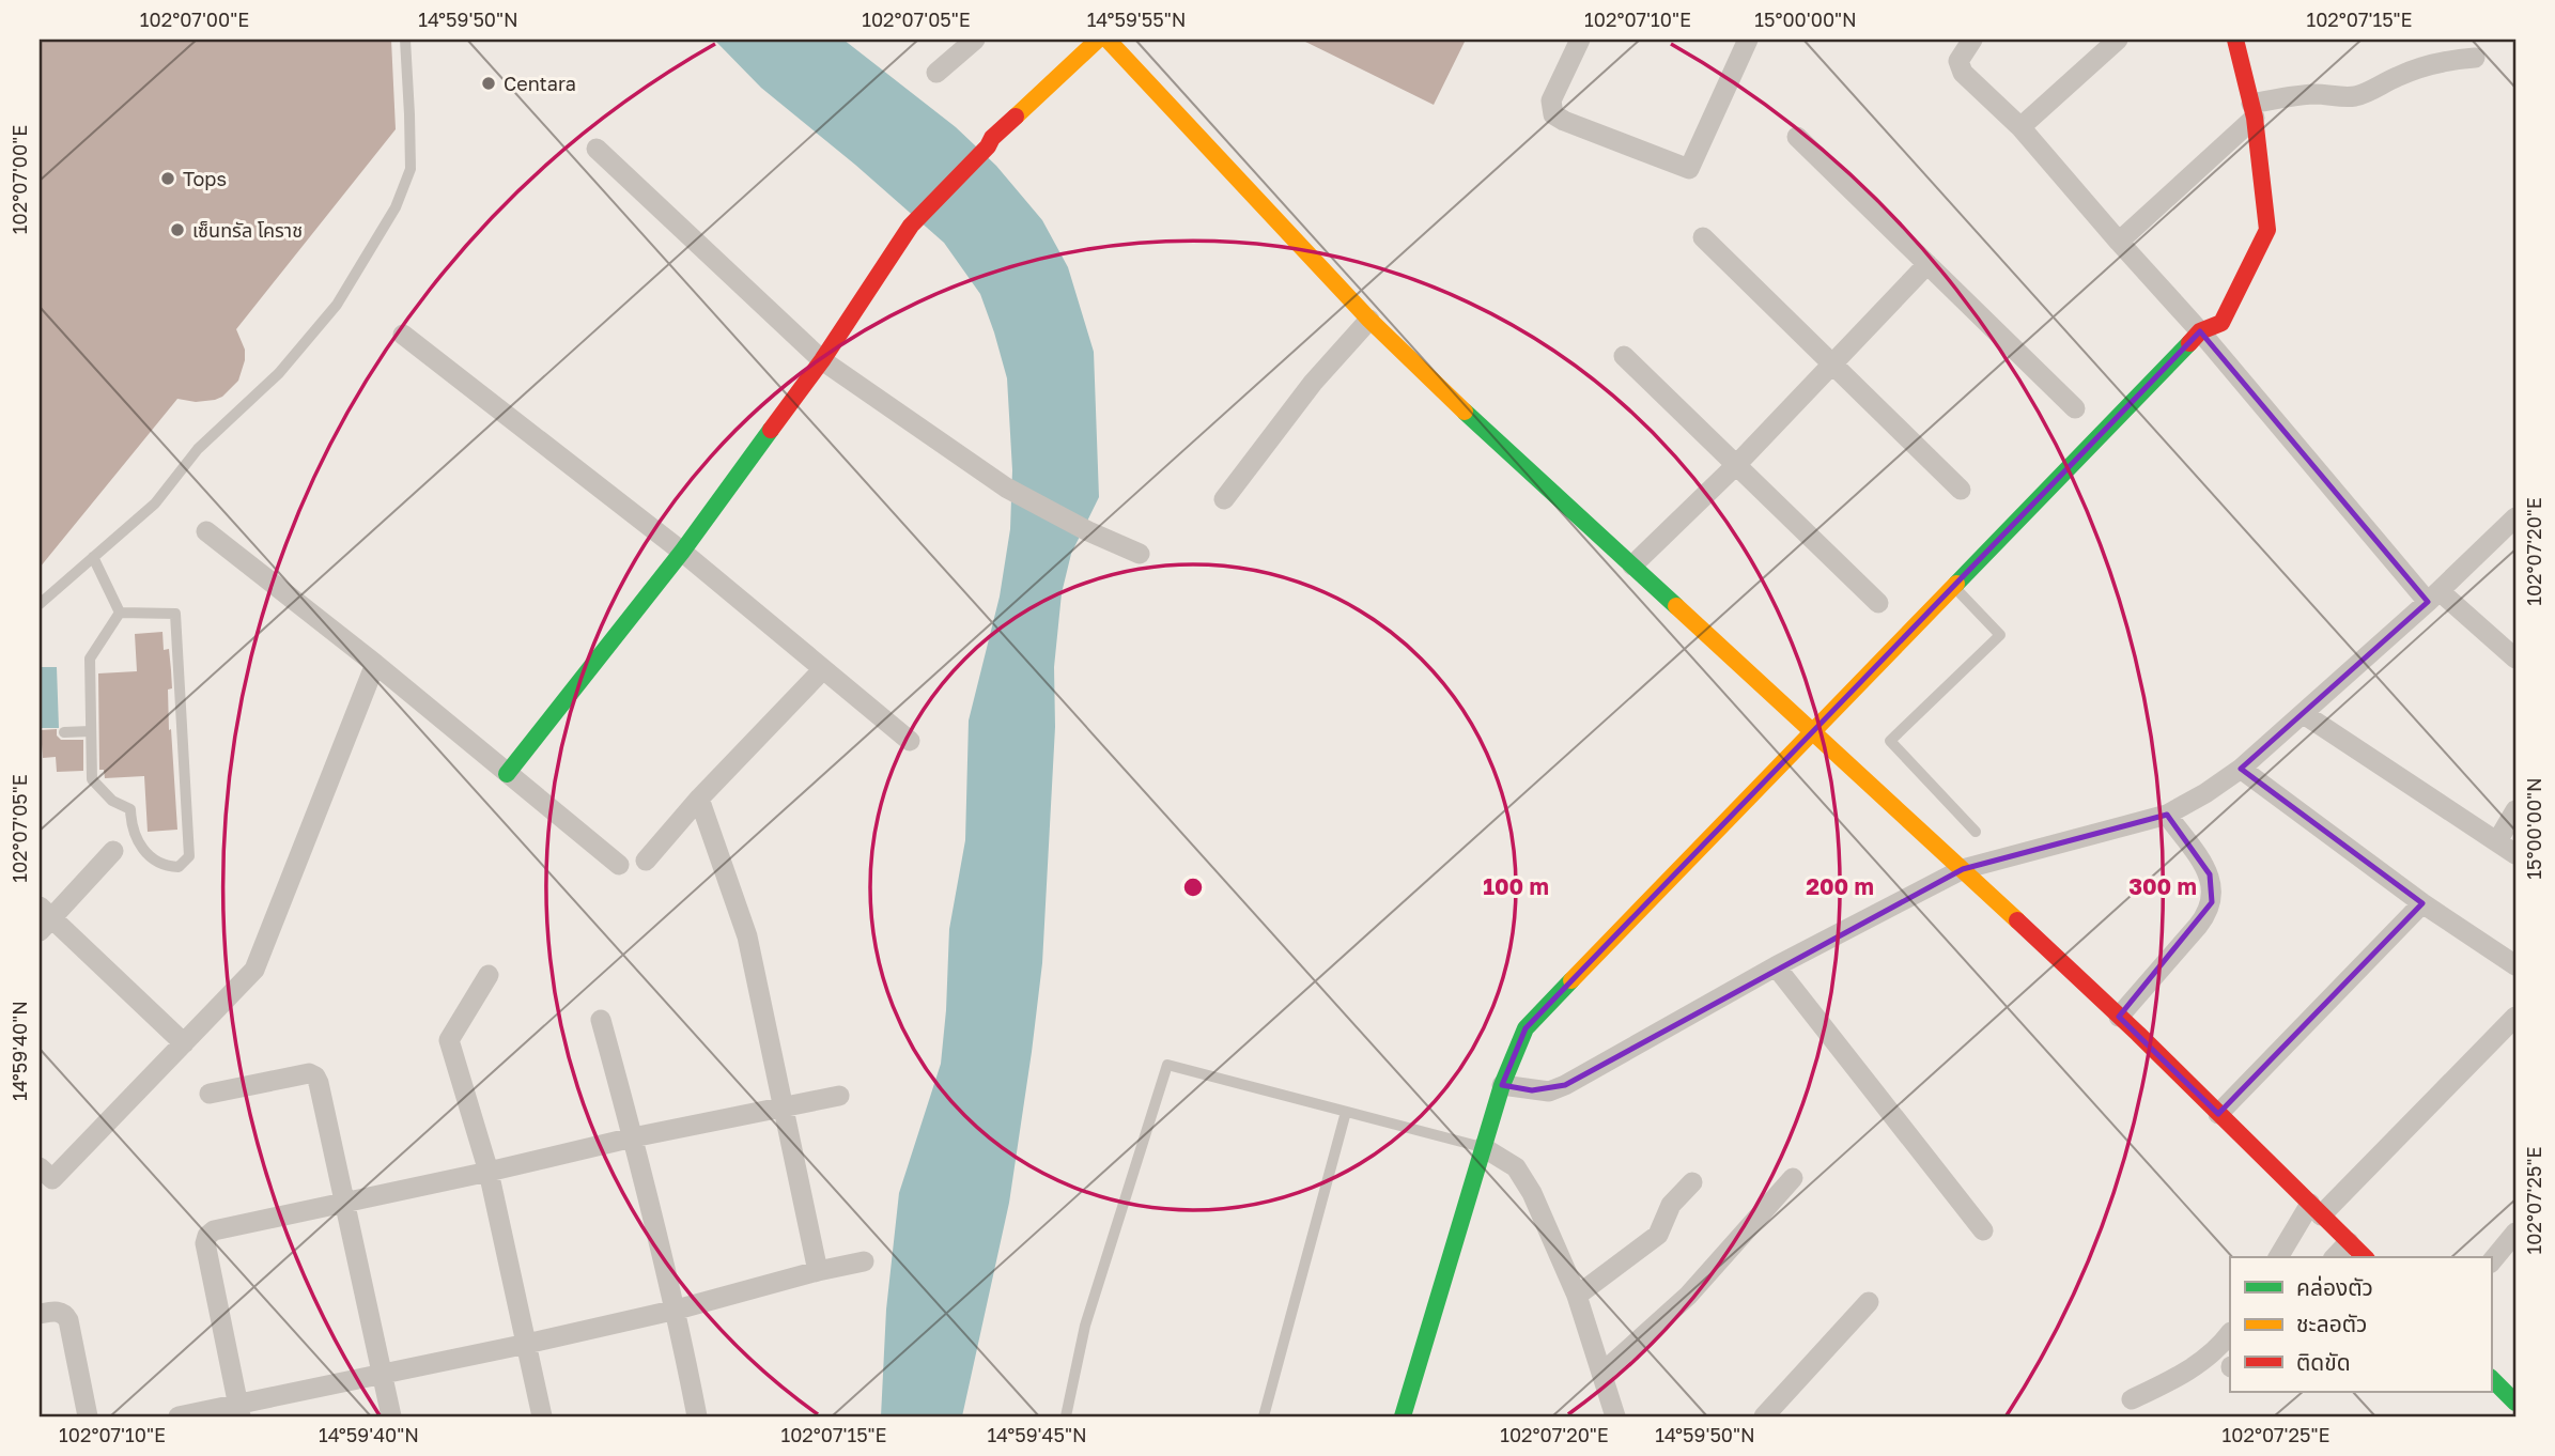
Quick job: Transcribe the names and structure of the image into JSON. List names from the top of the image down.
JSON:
{
  "places": ["Centara", "Tops", "เซ็นทรัล โคราช"],
  "legend": ["คล่องตัว", "ชะลอตัว", "ติดขัด"],
  "coordinates": [
    "102°07'00\"E",
    "14°59'50\"N",
    "102°07'05\"E",
    "14°59'55\"N",
    "102°07'10\"E",
    "15°00'00\"N",
    "102°07'15\"E",
    "102°07'20\"E",
    "14°59'40\"N",
    "102°07'25\"E",
    "14°59'45\"N"
  ],
  "rings": ["100 m", "200 m", "300 m"]
}
